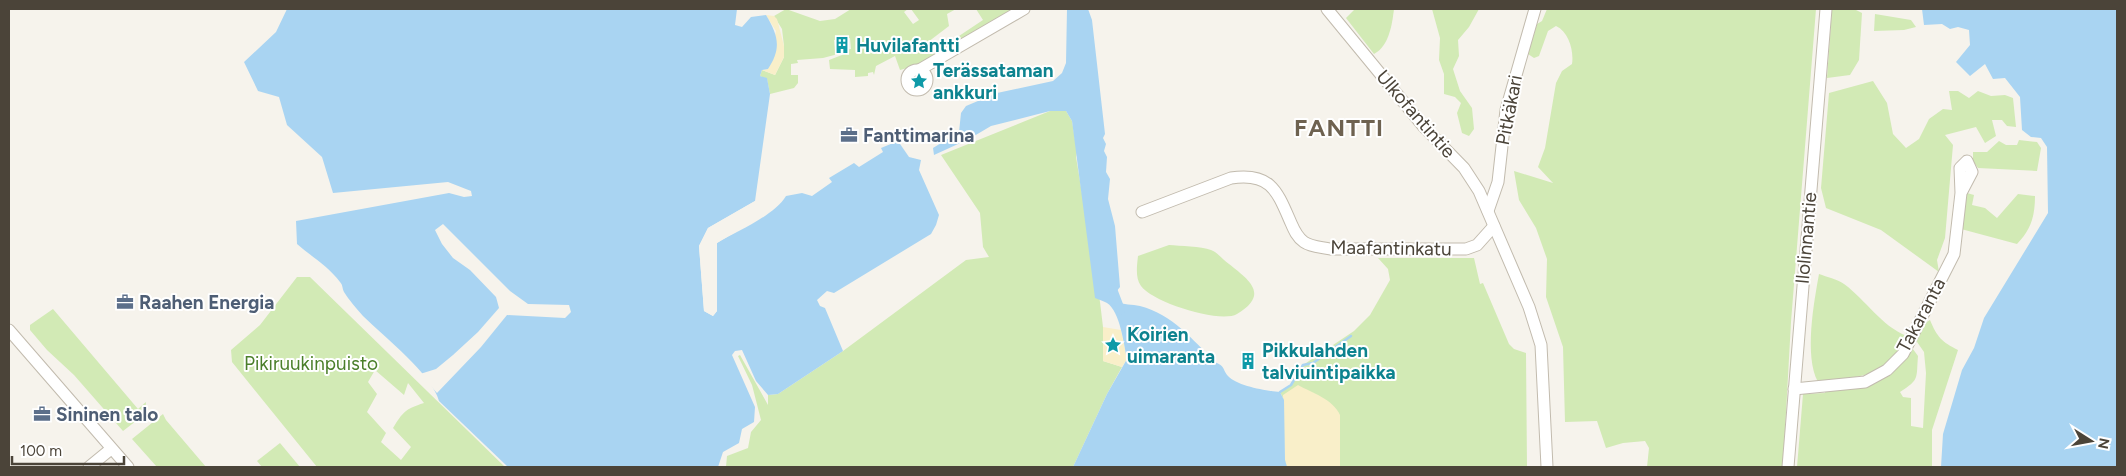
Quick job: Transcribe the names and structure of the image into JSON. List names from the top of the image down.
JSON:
{
  "streets": {
    "street": [
      "Pitkäkari",
      "Ulkofantintie",
      "Ilolinnantie",
      "Maafantinkatu",
      "Takaranta"
    ]
  },
  "crossings": [
    ["Pitkäkari", "Ulkofantintie"],
    ["Ulkofantintie", "Maafantinkatu"],
    ["Ilolinnantie", "Takaranta"]
  ],
  "districts": ["FANTTI"],
  "parks": ["Pikiruukinpuisto"],
  "places": {
    "building": ["Huvilafantti", "Pikkulahden talviuintipaikka"],
    "place": ["Terässataman ankkuri", "Koirien uimaranta"],
    "office": ["Fanttimarina", "Raahen Energia", "Sininen talo"]
  },
  "scale_bar": "100 m",
  "north": "right"
}
